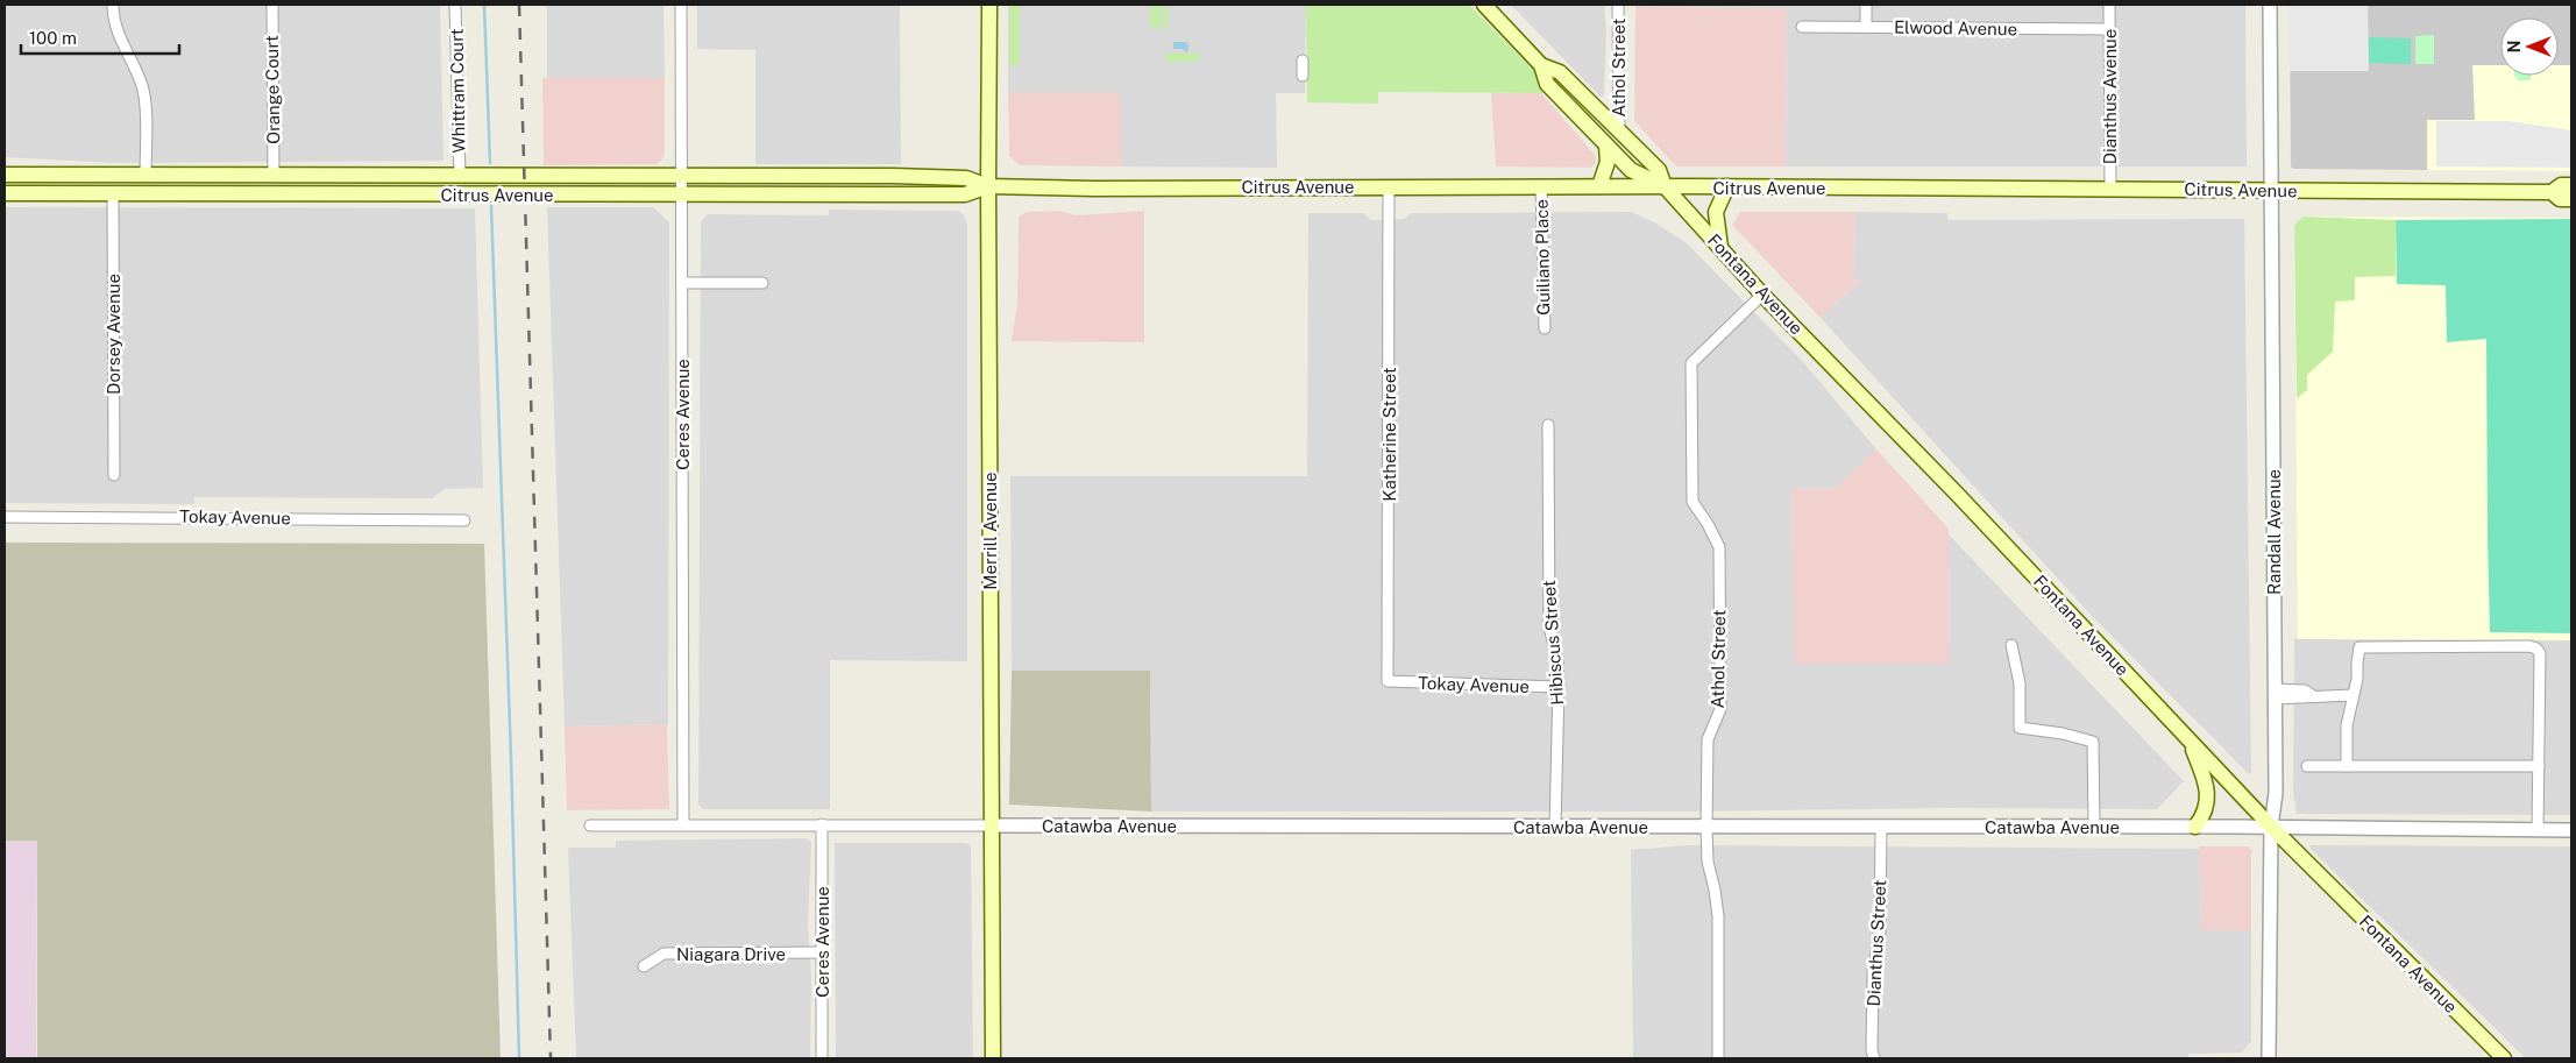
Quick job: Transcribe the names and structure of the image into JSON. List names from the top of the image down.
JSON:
{
  "streets": {
    "main road": ["Citrus Avenue", "Fontana Avenue", "Merrill Avenue"],
    "street": [
      "Elwood Avenue",
      "Athol Street",
      "Orange Court",
      "Whittram Court",
      "Dianthus Avenue",
      "Guiliano Place",
      "Dorsey Avenue",
      "Ceres Avenue",
      "Katherine Street",
      "Tokay Avenue",
      "Randall Avenue",
      "Hibiscus Street",
      "Catawba Avenue",
      "Dianthus Street",
      "Niagara Drive"
    ]
  },
  "crossings": [
    ["Elwood Avenue", "Dianthus Avenue"],
    ["Athol Street", "Fontana Avenue"],
    ["Athol Street", "Catawba Avenue"],
    ["Orange Court", "Citrus Avenue"],
    ["Whittram Court", "Citrus Avenue"],
    ["Dianthus Avenue", "Citrus Avenue"],
    ["Citrus Avenue", "Guiliano Place"],
    ["Citrus Avenue", "Fontana Avenue"],
    ["Citrus Avenue", "Dorsey Avenue"],
    ["Citrus Avenue", "Ceres Avenue"],
    ["Citrus Avenue", "Katherine Street"],
    ["Citrus Avenue", "Merrill Avenue"],
    ["Citrus Avenue", "Randall Avenue"],
    ["Fontana Avenue", "Randall Avenue"],
    ["Fontana Avenue", "Catawba Avenue"],
    ["Ceres Avenue", "Catawba Avenue"],
    ["Ceres Avenue", "Niagara Drive"],
    ["Katherine Street", "Tokay Avenue"],
    ["Tokay Avenue", "Hibiscus Street"],
    ["Merrill Avenue", "Catawba Avenue"],
    ["Randall Avenue", "Catawba Avenue"],
    ["Hibiscus Street", "Catawba Avenue"],
    ["Catawba Avenue", "Dianthus Street"]
  ],
  "scale_bar": "100 m",
  "north": "left"
}
